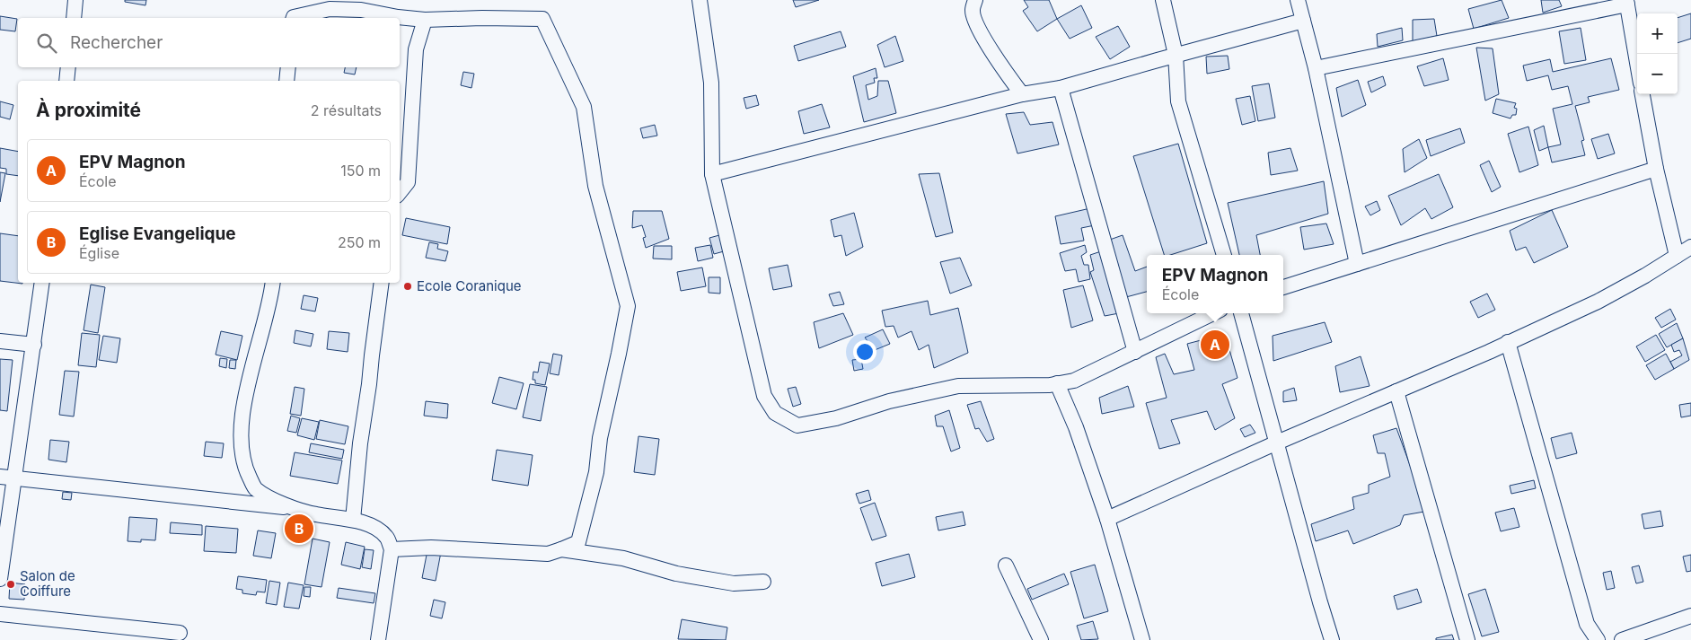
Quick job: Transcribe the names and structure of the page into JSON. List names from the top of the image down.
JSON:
{
  "places": ["Ecole Coranique", "Salon de Coiffure"],
  "page": {
    "map_buttons": ["+", "−"],
    "search": "Rechercher",
    "heading": ["À proximité", "2 résultats"],
    "list": [
      {
        "mark": "A",
        "name": "EPV Magnon",
        "note": "École",
        "value": "150 m"
      },
      {
        "mark": "B",
        "name": "Eglise Evangelique",
        "note": "Église",
        "value": "250 m"
      }
    ],
    "popup": ["EPV Magnon", "École"],
    "pins": ["A", "B"]
  }
}
